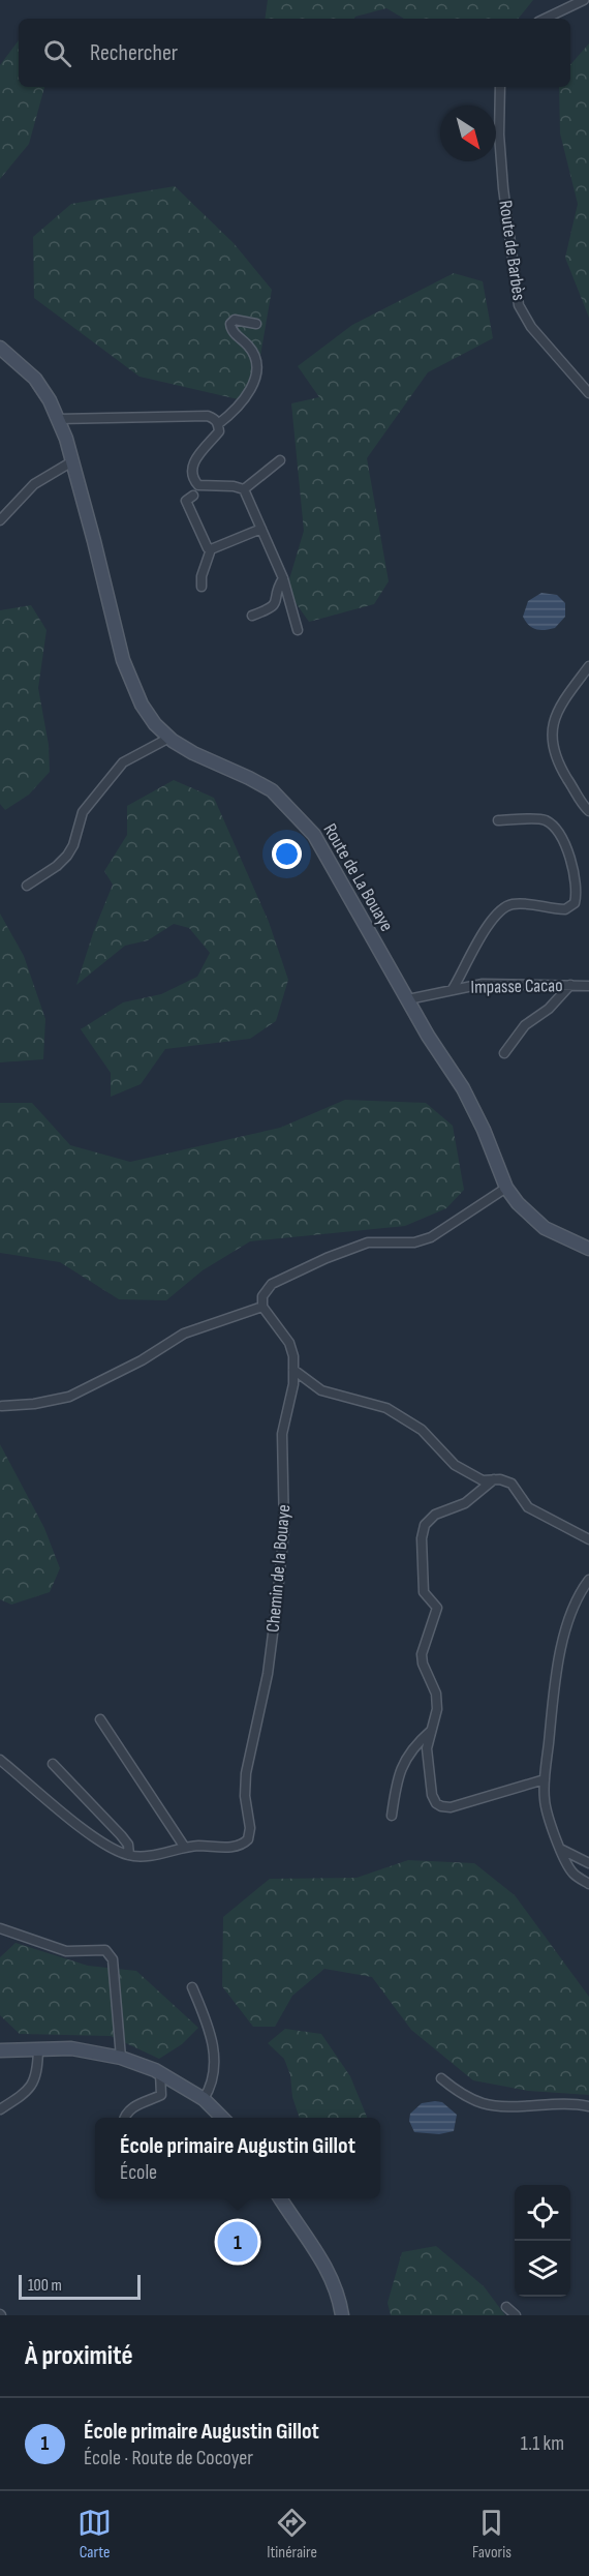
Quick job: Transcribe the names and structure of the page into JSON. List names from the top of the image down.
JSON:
{
  "streets": {
    "main road": ["Route de La Bouaye"],
    "street": ["Route de Barbès", "Impasse Cacao", "Chemin de la Bouaye"]
  },
  "crossings": [
    ["Route de La Bouaye", "Impasse Cacao"]
  ],
  "scale_bar": "100 m",
  "north": "bottom right",
  "page": {
    "search": "Rechercher",
    "popup": ["École primaire Augustin Gillot", "École"],
    "pins": "1",
    "scale": "100 m",
    "heading": "À proximité",
    "list": [
      {
        "mark": "1",
        "name": "École primaire Augustin Gillot",
        "note": "École · Route de Cocoyer",
        "value": "1.1 km"
      }
    ],
    "nav": ["Carte", "Itinéraire", "Favoris"]
  }
}
